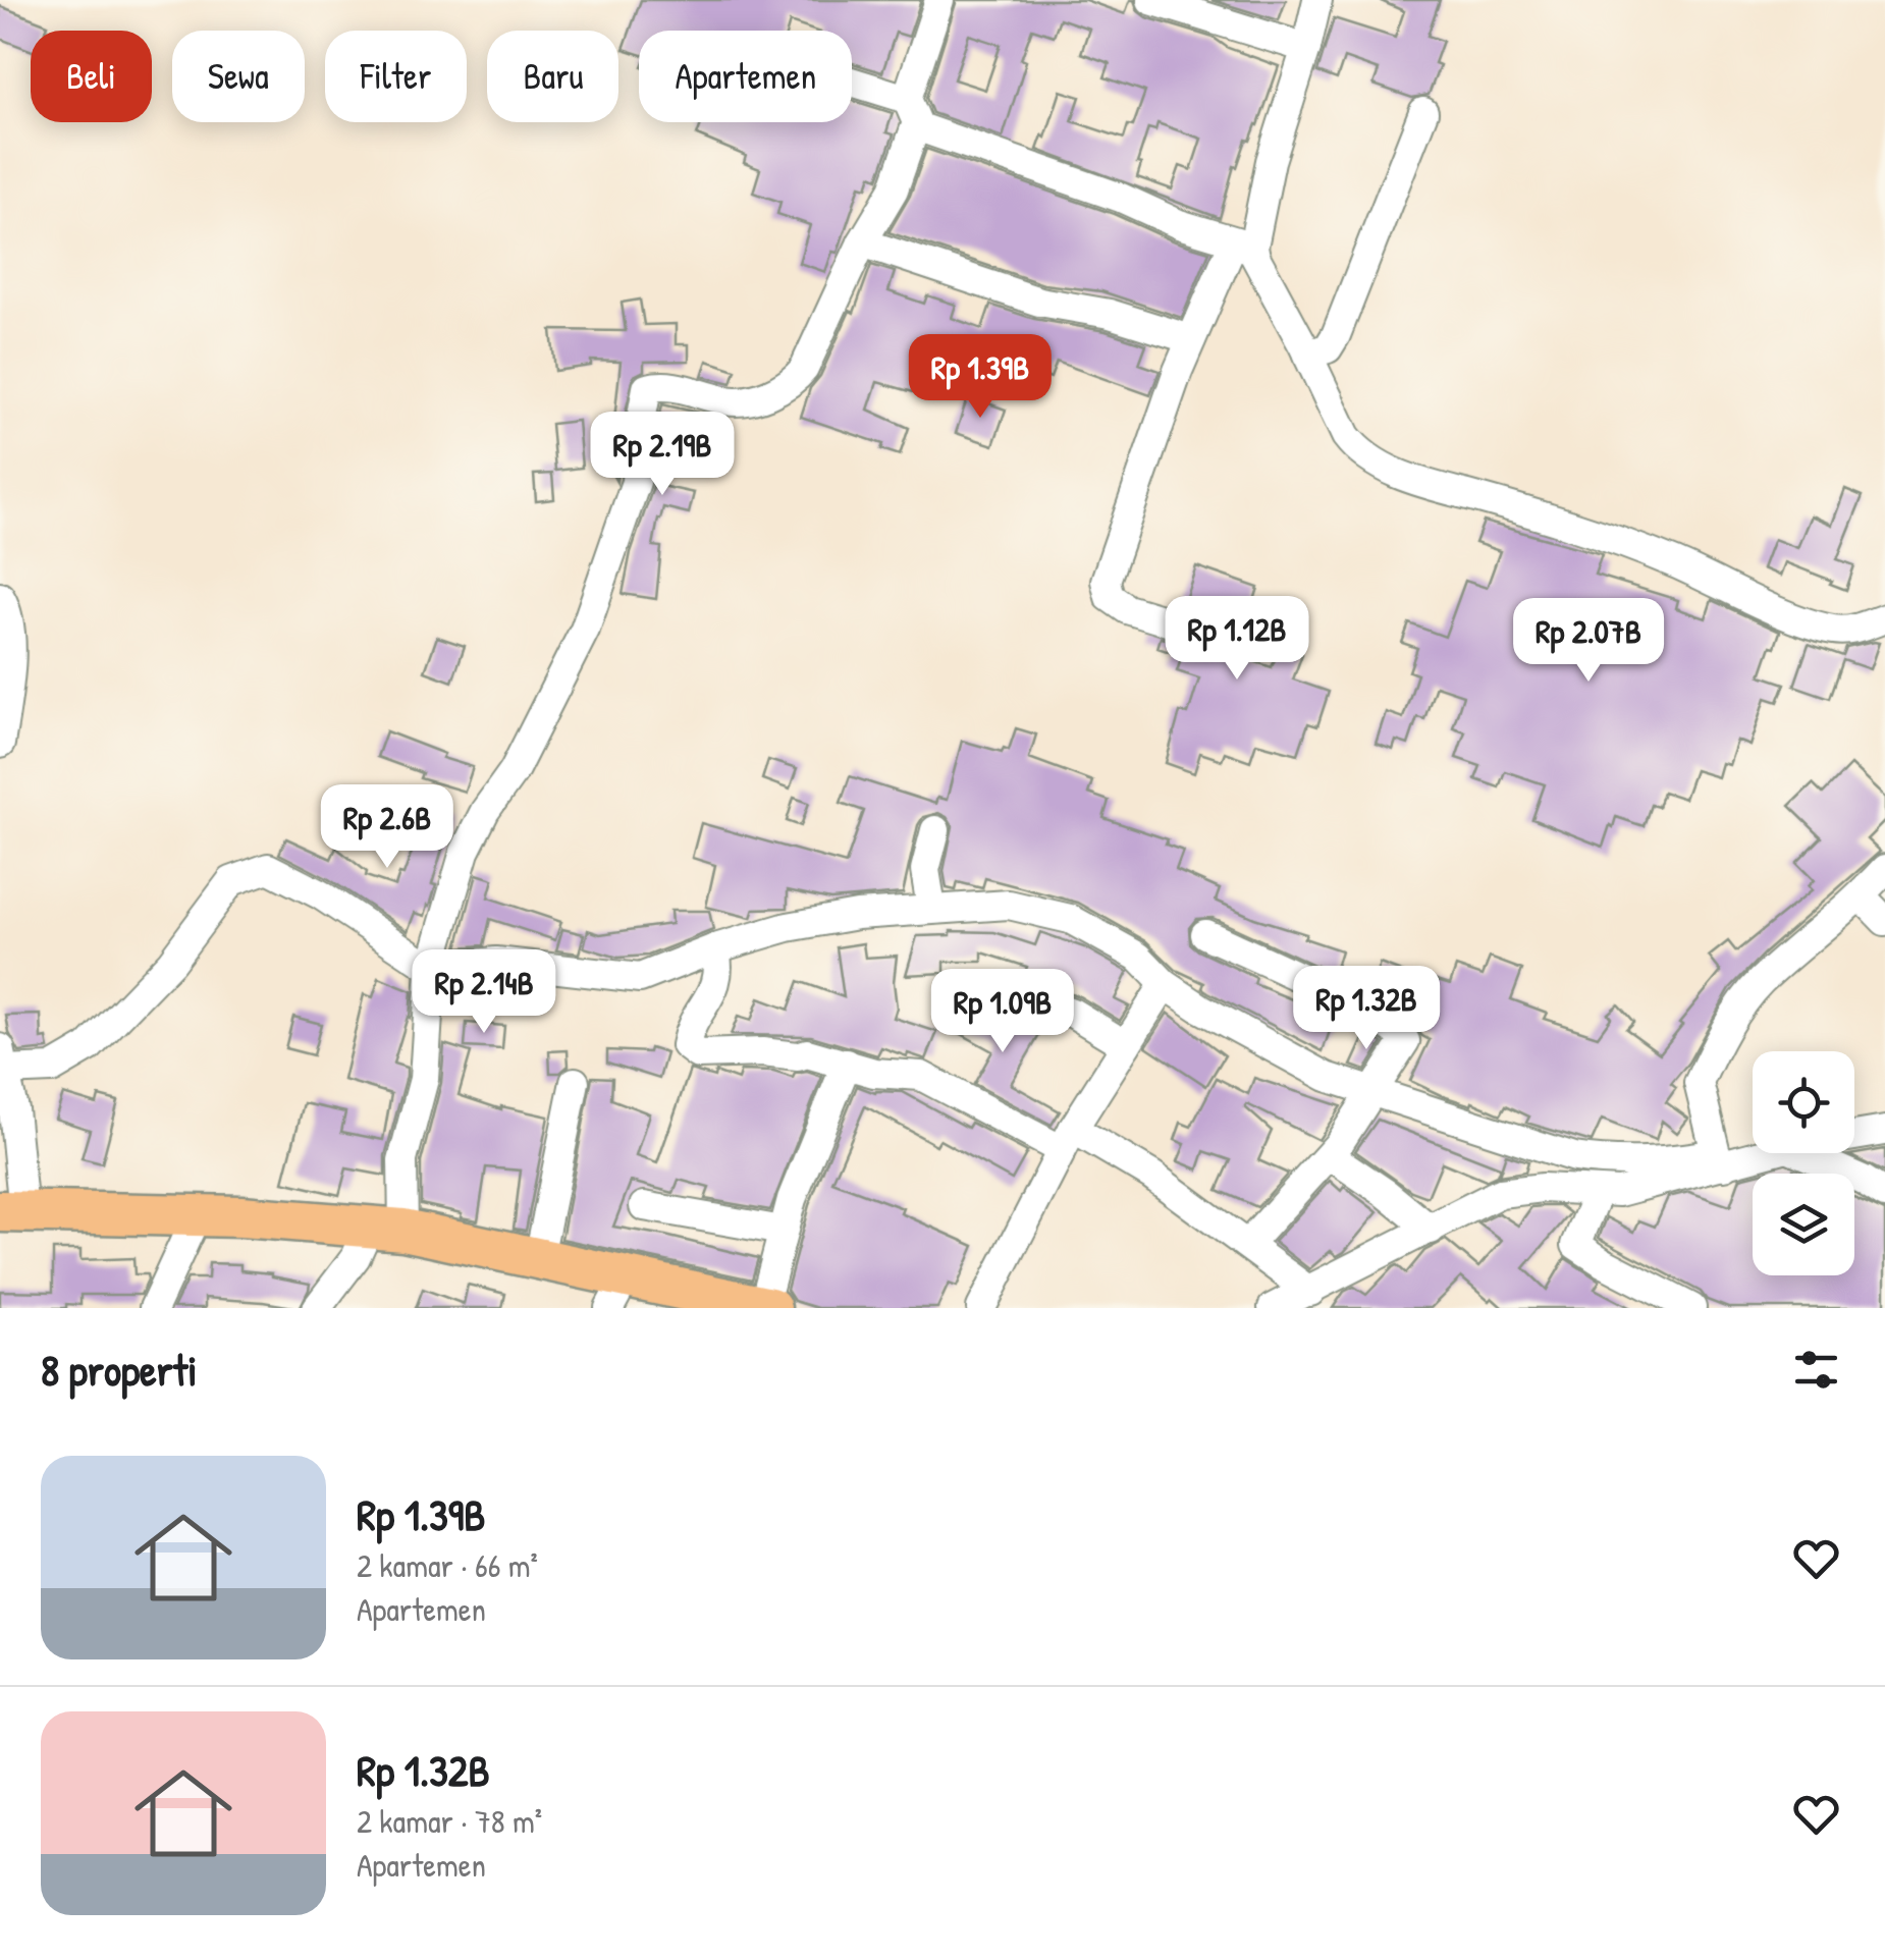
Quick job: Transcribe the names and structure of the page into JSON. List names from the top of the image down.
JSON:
{
  "page": {
    "chip": [
      "Beli",
      "Sewa",
      "Filter",
      "Baru",
      "Apartemen"
    ],
    "price": [
      "Rp 1.39B",
      "Rp 2.19B",
      "Rp 1.12B",
      "Rp 2.07B",
      "Rp 2.6B",
      "Rp 2.14B",
      "Rp 1.32B",
      "Rp 1.09B"
    ],
    "heading": "8 properti",
    "list": [
      {
        "name": "Rp 1.39B",
        "note": "2 kamar · 66 m² · Apartemen"
      },
      {
        "name": "Rp 1.32B",
        "note": "2 kamar · 78 m² · Apartemen"
      }
    ]
  }
}
